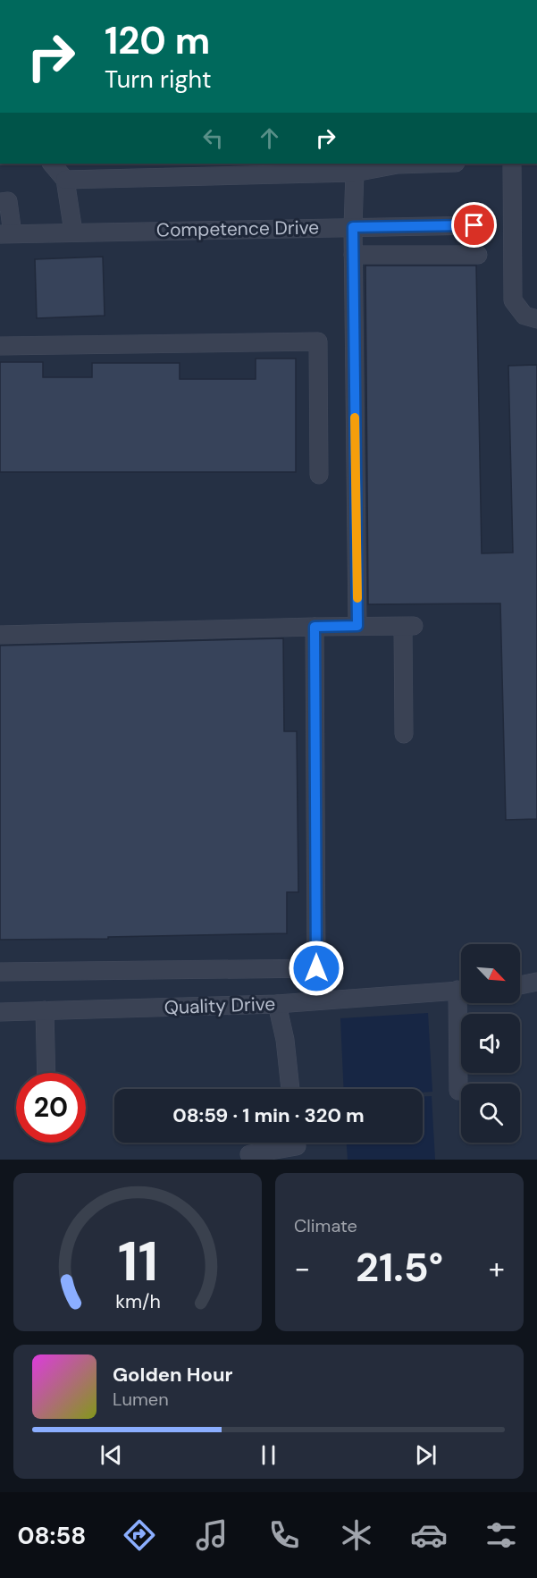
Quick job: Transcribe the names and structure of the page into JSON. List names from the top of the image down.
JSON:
{
  "streets": {
    "lane": ["Competence Drive", "Quality Drive"]
  },
  "north": "bottom right",
  "page": {
    "turn": ["120 m", "Turn right"],
    "limit": "20",
    "trip": "08:59 · 1 min · 320 m",
    "tile": "Climate",
    "heat": ["−", "21.5°", "+"],
    "song": ["Golden Hour", "Lumen"],
    "tabs": "08:58",
    "gauge": ["11", "km/h"]
  }
}
